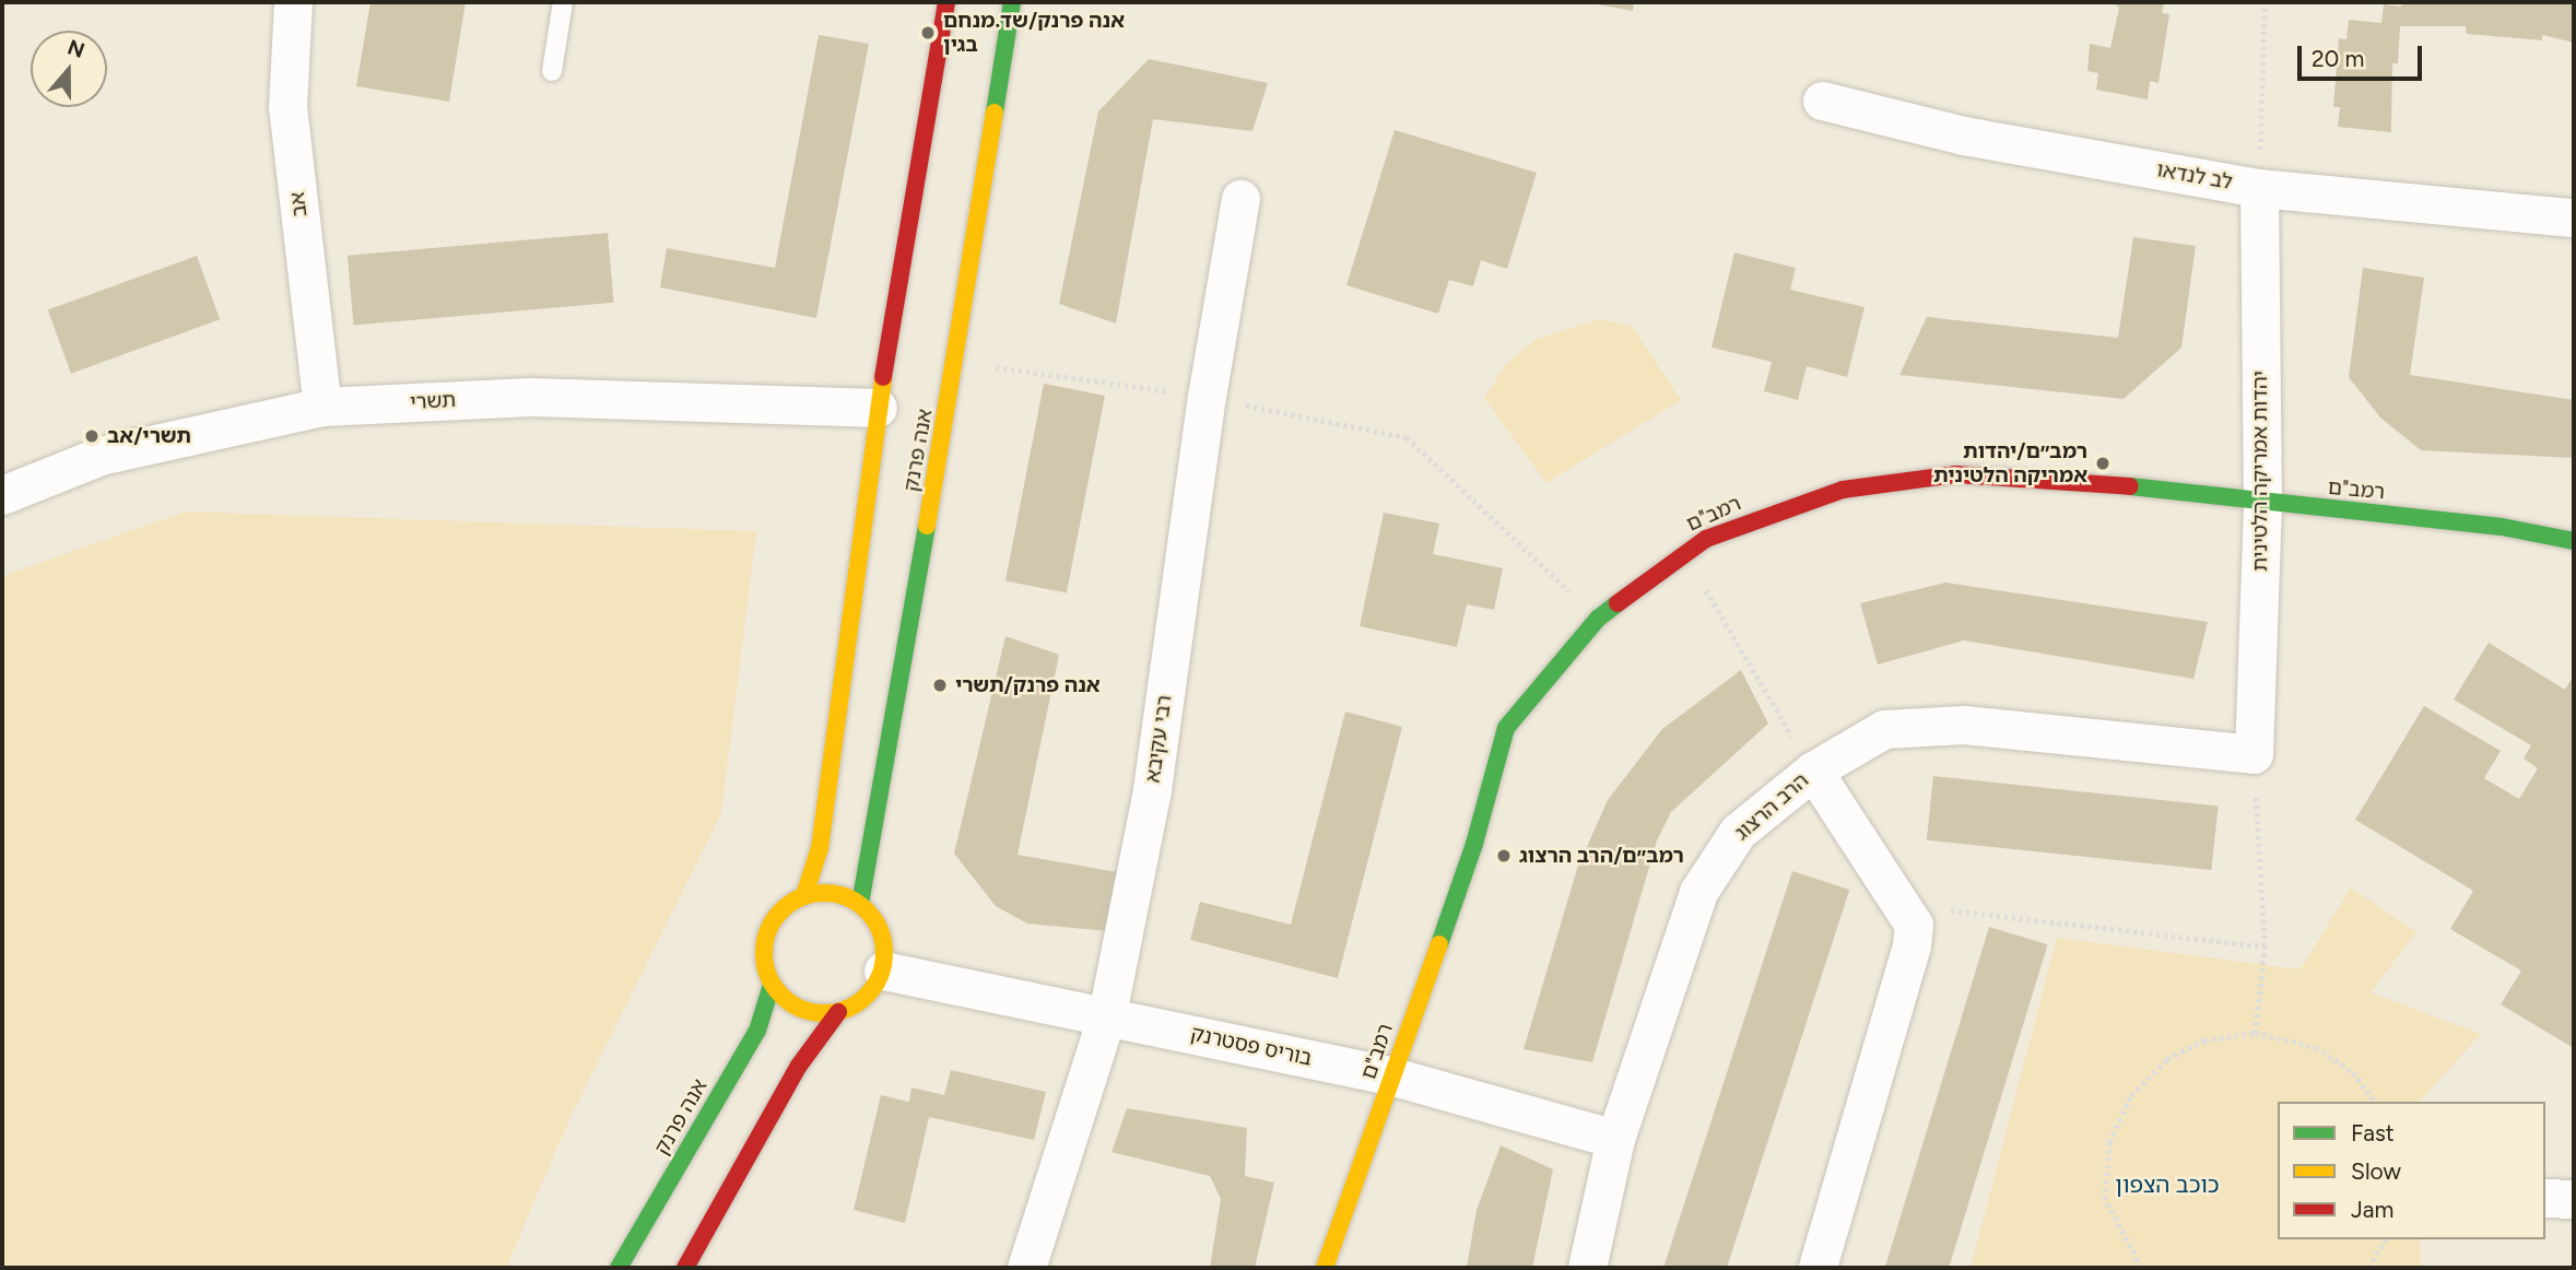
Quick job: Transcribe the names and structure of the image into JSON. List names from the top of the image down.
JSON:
{
  "streets": {
    "street": [
      "לב לנדאו",
      "אב",
      "תשרי",
      "אנה פרנק",
      "יהדות אמריקה הלטינית",
      "רמב\"ם",
      "רבי עקיבא",
      "הרב הרצוג",
      "בוריס פסטרנק"
    ]
  },
  "crossings": [
    ["לב לנדאו", "יהדות אמריקה הלטינית"],
    ["אב", "תשרי"],
    ["תשרי", "אנה פרנק"],
    ["אנה פרנק", "בוריס פסטרנק"],
    ["יהדות אמריקה הלטינית", "רמב\"ם"],
    ["יהדות אמריקה הלטינית", "הרב הרצוג"],
    ["רמב\"ם", "בוריס פסטרנק"],
    ["רבי עקיבא", "בוריס פסטרנק"],
    ["הרב הרצוג", "בוריס פסטרנק"]
  ],
  "districts": ["כוכב הצפון"],
  "places": [
    "אנה פרנק/שד.מנחם בגין",
    "תשרי/אב",
    "רמב״ם/יהדות אמריקה הלטינית",
    "אנה פרנק/תשרי",
    "רמב״ם/הרב הרצוג"
  ],
  "legend": ["Fast", "Slow", "Jam"],
  "scale_bar": "20 m",
  "north": "top"
}
